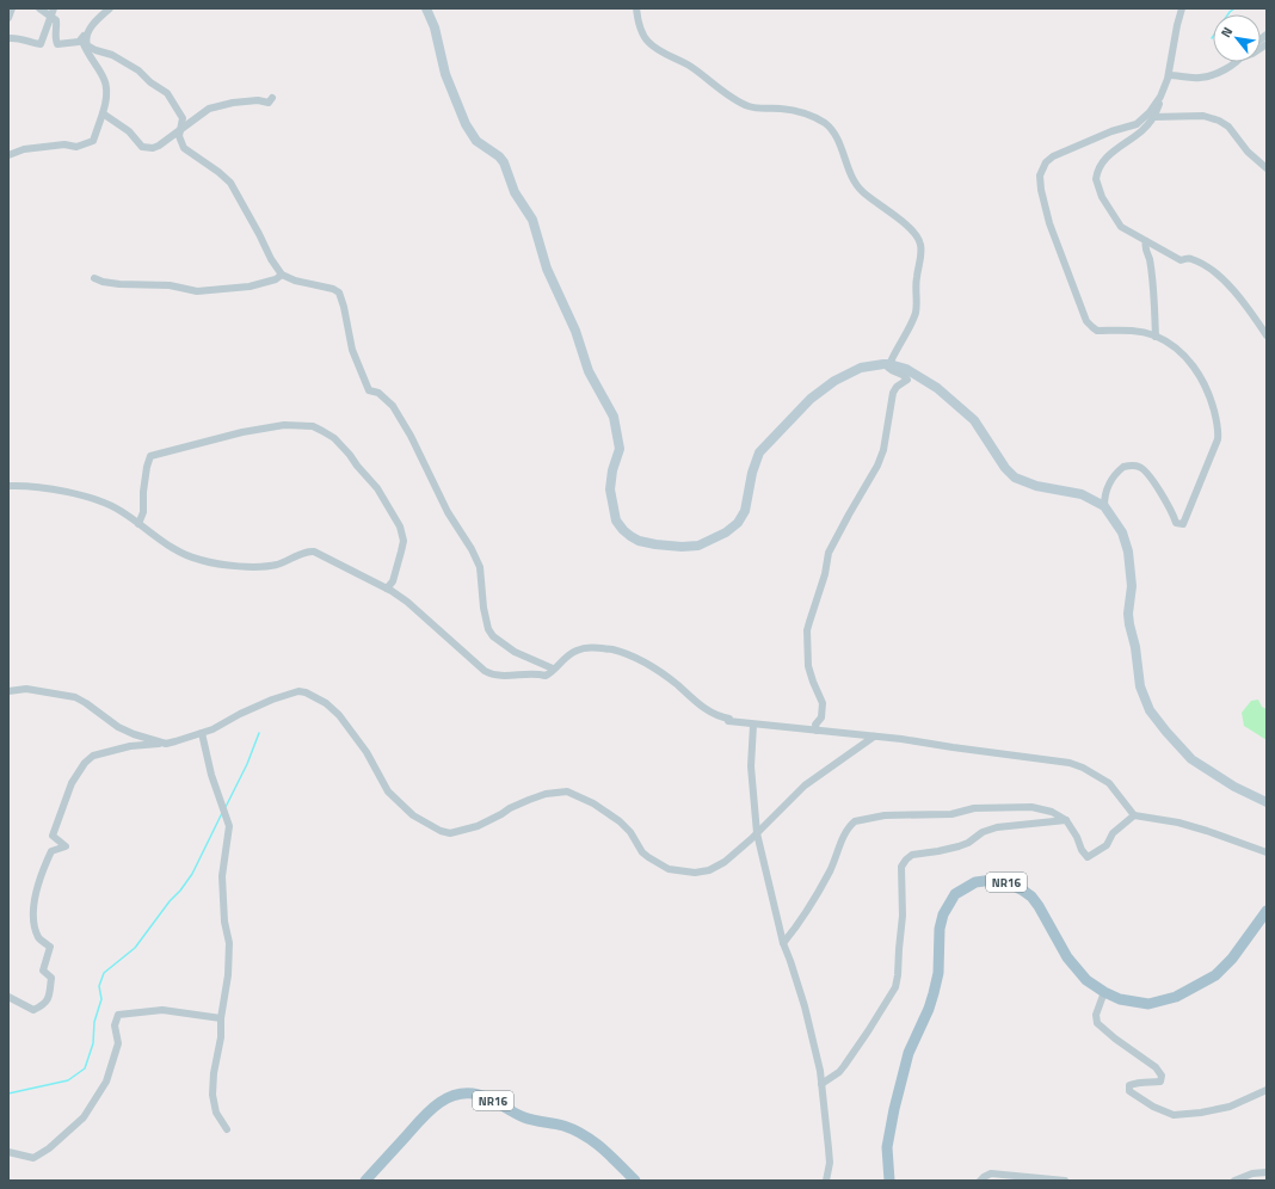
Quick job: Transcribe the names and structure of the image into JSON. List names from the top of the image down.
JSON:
{
  "streets": {
    "main road": ["NR16"]
  },
  "north": "top left"
}
